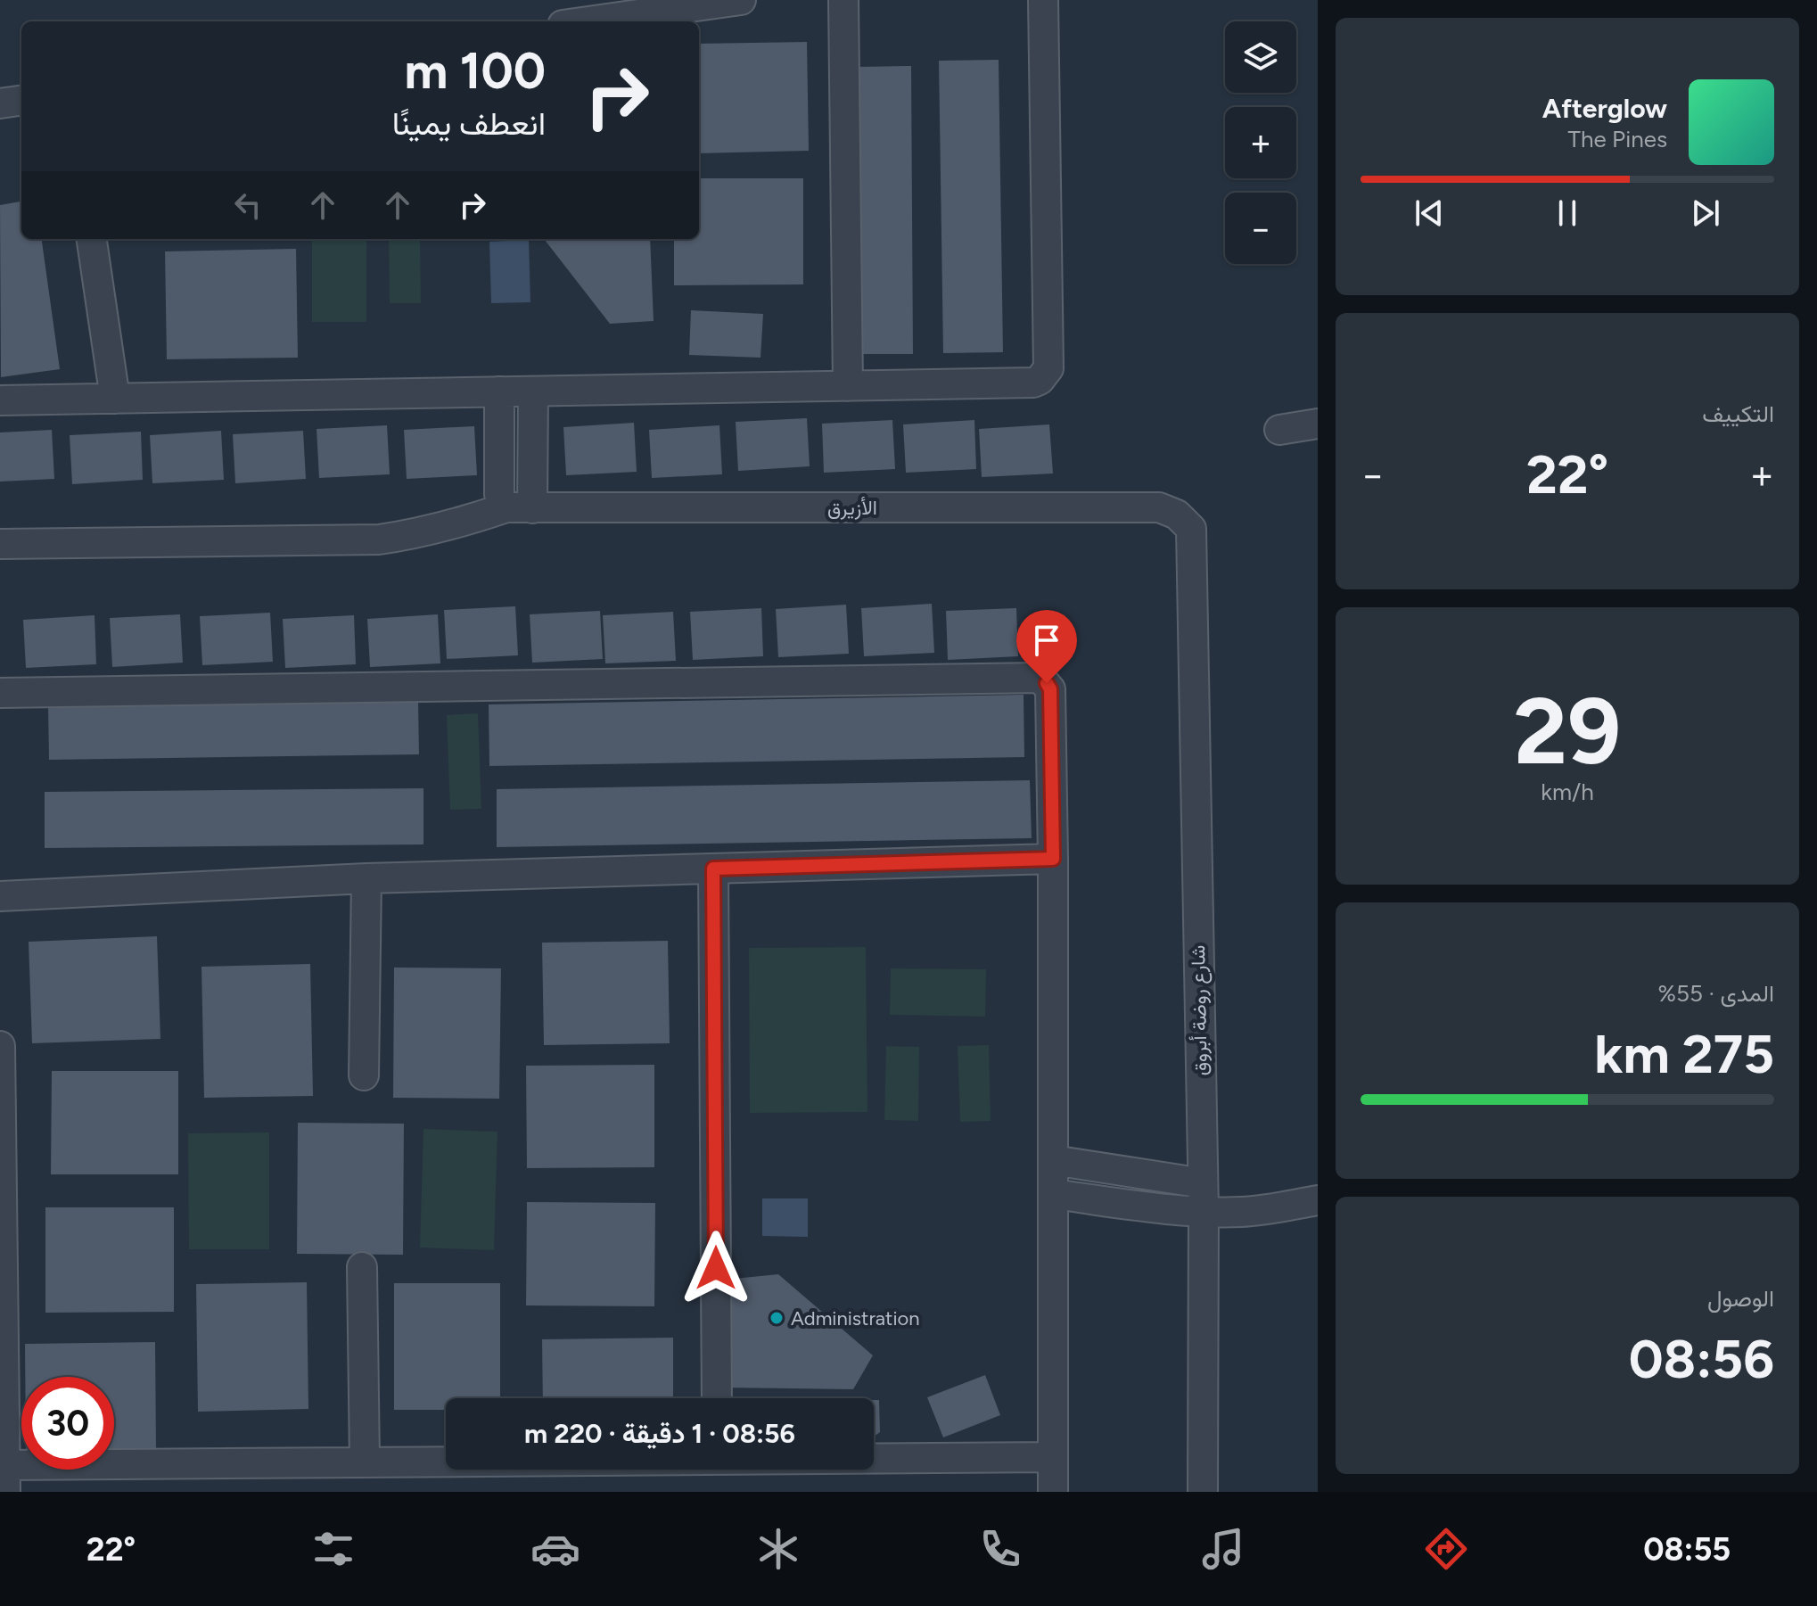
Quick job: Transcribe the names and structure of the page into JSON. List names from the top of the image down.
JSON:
{
  "streets": {
    "street": ["الأزيرق", "شارع روضة أبروق"]
  },
  "crossings": [
    ["الأزيرق", "شارع روضة أبروق"]
  ],
  "places": ["Administration"],
  "page": {
    "map_buttons": ["+", "−"],
    "turn": ["100 m", "انعطف يمينًا"],
    "song": ["Afterglow", "The Pines"],
    "tile": [
      "التكييف",
      ["29", "km/h"],
      ["المدى · 55%", "275 km"],
      ["الوصول", "08:56"]
    ],
    "heat": ["−", "22°", "+"],
    "limit": "30",
    "trip": "08:56 · 1 دقيقة · 220 m",
    "tabs": ["08:55", "22°"]
  }
}
